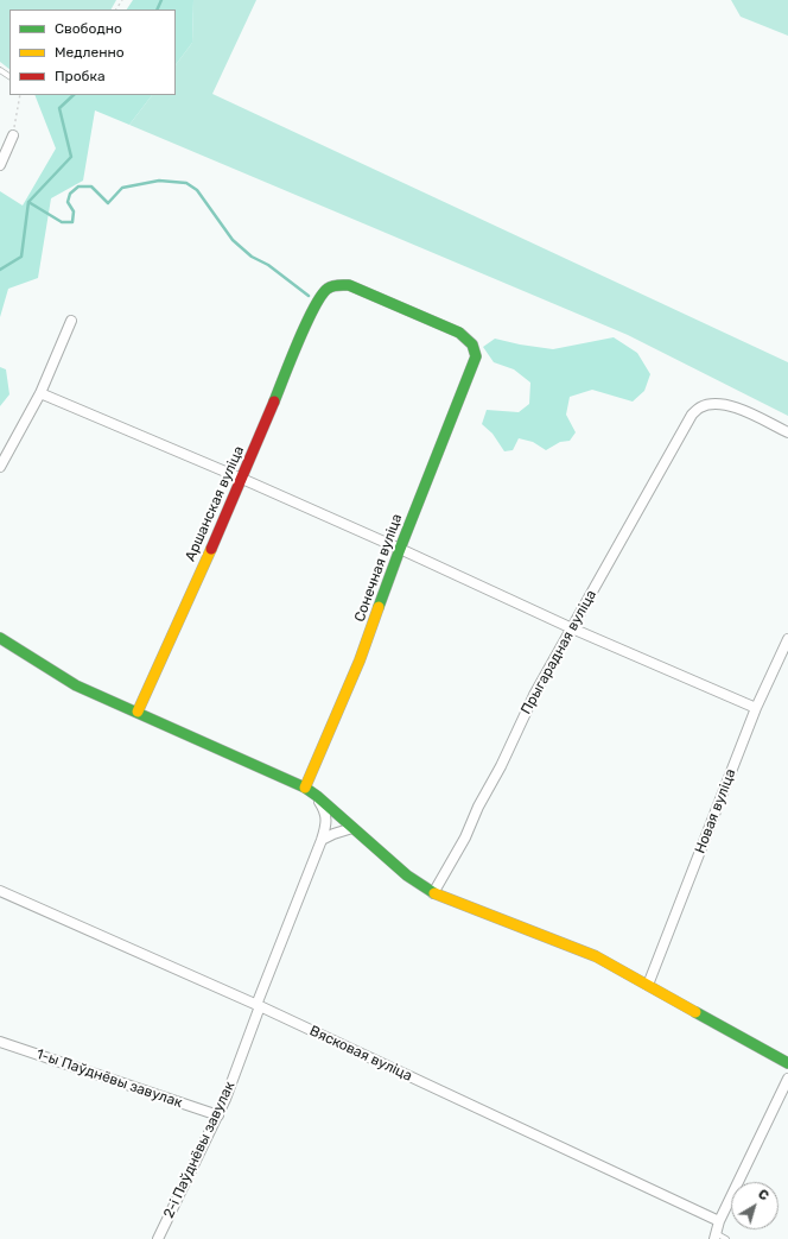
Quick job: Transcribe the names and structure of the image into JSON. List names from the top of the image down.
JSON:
{
  "streets": {
    "street": [
      "Аршанская вуліца",
      "Сонечная вуліца",
      "Прыгарадная вуліца",
      "Новая вуліца",
      "Вясковая вуліца",
      "1-ы Паўднёвы завулак",
      "2-і Паўднёвы завулак"
    ]
  },
  "crossings": [
    ["Аршанская вуліца", "Сонечная вуліца"],
    ["Вясковая вуліца", "2-і Паўднёвы завулак"],
    ["1-ы Паўднёвы завулак", "2-і Паўднёвы завулак"]
  ],
  "legend": ["Свободно", "Медленно", "Пробка"],
  "north": "top right"
}
